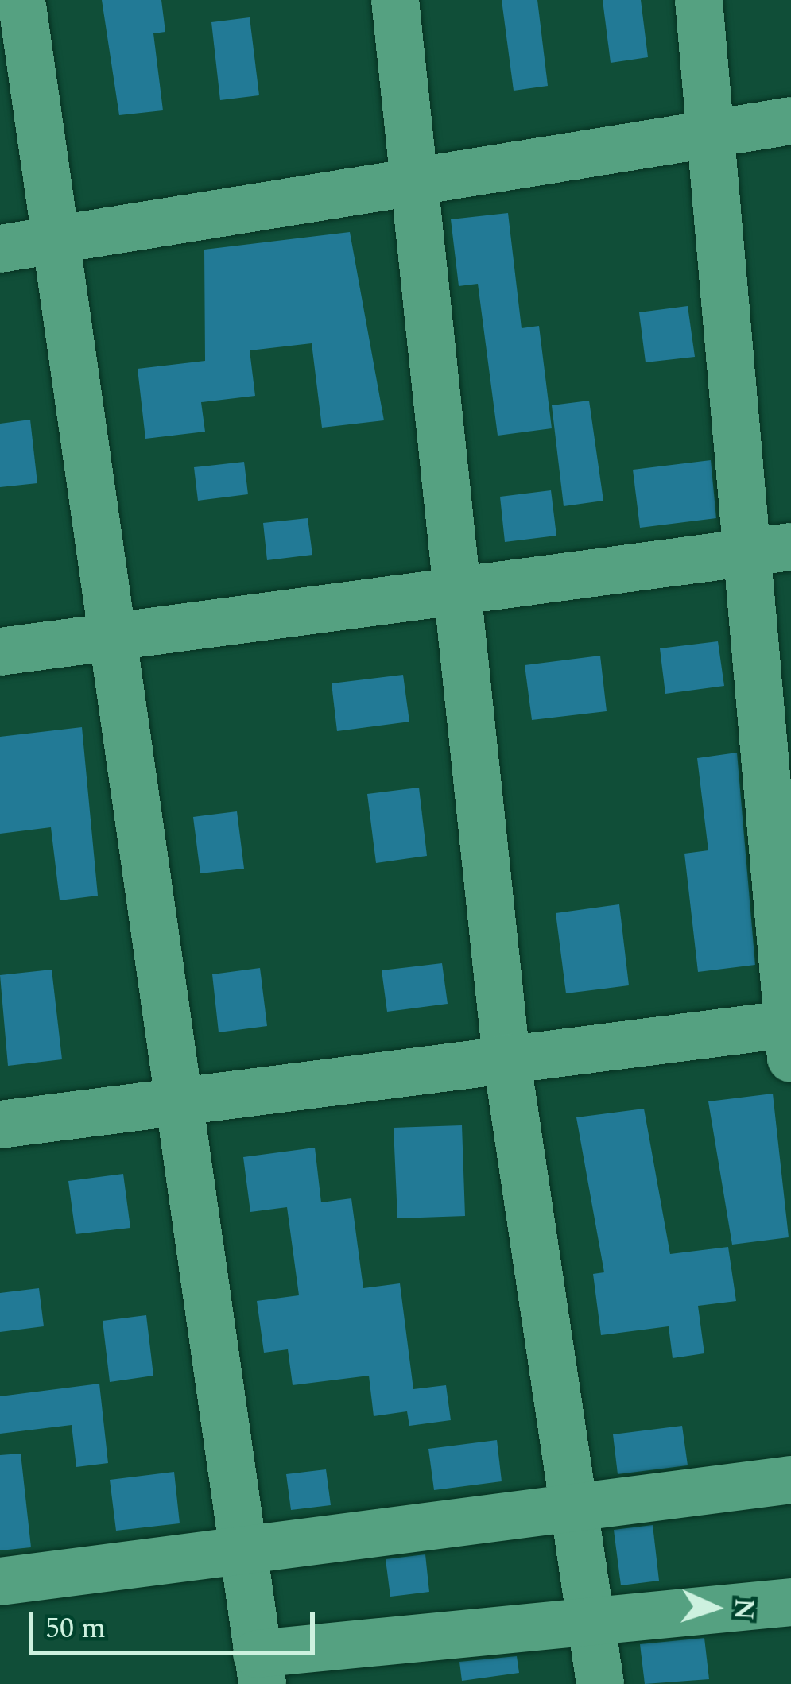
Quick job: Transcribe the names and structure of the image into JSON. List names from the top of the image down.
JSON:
{
  "scale_bar": "50 m",
  "north": "right"
}
